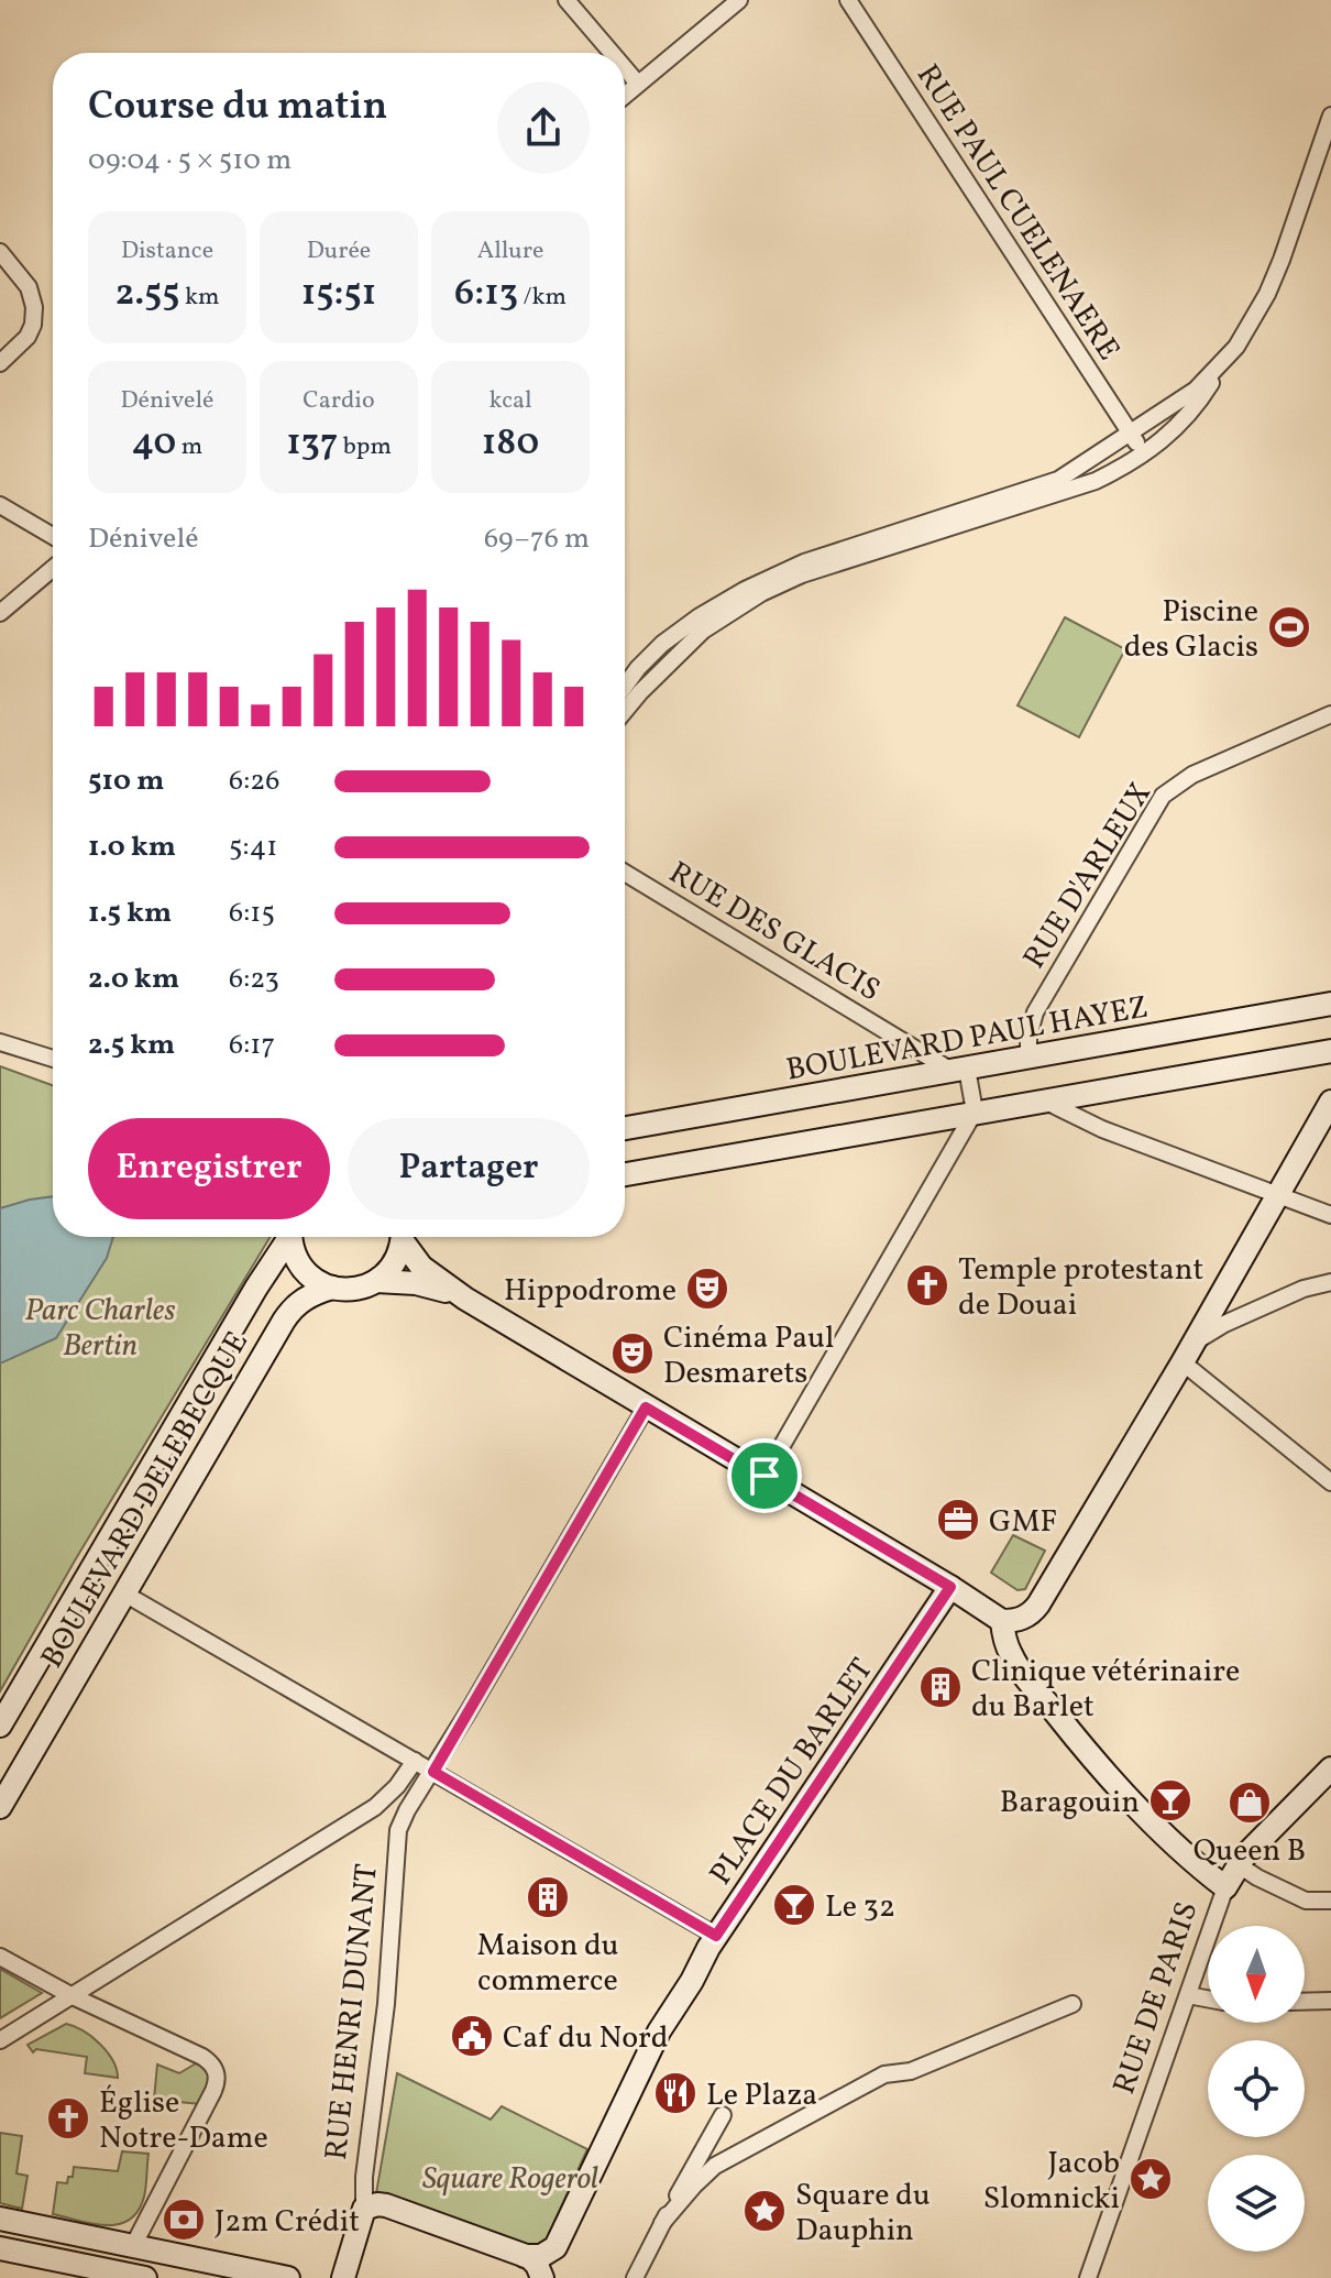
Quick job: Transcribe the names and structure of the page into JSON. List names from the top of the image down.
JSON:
{
  "streets": {
    "street": [
      "RUE PAUL CUELENAERE",
      "RUE D'ARLEUX",
      "RUE DES GLACIS",
      "BOULEVARD PAUL HAYEZ",
      "BOULEVARD DELEBECQUE",
      "PLACE DU BARLET",
      "RUE DE PARIS",
      "RUE HENRI DUNANT"
    ]
  },
  "crossings": [
    ["RUE D'ARLEUX", "BOULEVARD PAUL HAYEZ"],
    ["RUE DES GLACIS", "BOULEVARD PAUL HAYEZ"]
  ],
  "parks": ["Parc Charles Bertin", "Square Rogerol"],
  "places": {
    "sports": ["Piscine des Glacis"],
    "church": ["Temple protestant de Douai", "Église Notre-Dame"],
    "theatre": ["Hippodrome", "Cinéma Paul Desmarets"],
    "office": ["GMF"],
    "building": ["Clinique vétérinaire du Barlet", "Maison du commerce"],
    "bar": ["Baragouin", "Le 32"],
    "shop": ["Queen B"],
    "public building": ["Caf du Nord"],
    "restaurant": ["Le Plaza"],
    "place": ["Jacob Slomnicki", "Square du Dauphin"],
    "bank": ["J2m Crédit"]
  },
  "north": "bottom",
  "page": {
    "heading": ["Course du matin", "09:04 · 5 × 510 m"],
    "stats": [
      ["Distance", "2.55 km"],
      ["Durée", "15:51"],
      ["Allure", "6:13 /km"],
      ["Dénivelé", "40 m"],
      ["Cardio", "137 bpm"],
      ["kcal", "180"]
    ],
    "chart": ["Dénivelé", "69–76 m"],
    "list": [
      {
        "name": "510 m",
        "note": "6:26"
      },
      {
        "name": "1.0 km",
        "note": "5:41"
      },
      {
        "name": "1.5 km",
        "note": "6:15"
      },
      {
        "name": "2.0 km",
        "note": "6:23"
      },
      {
        "name": "2.5 km",
        "note": "6:17"
      }
    ],
    "buttons": ["Enregistrer", "Partager"]
  }
}
